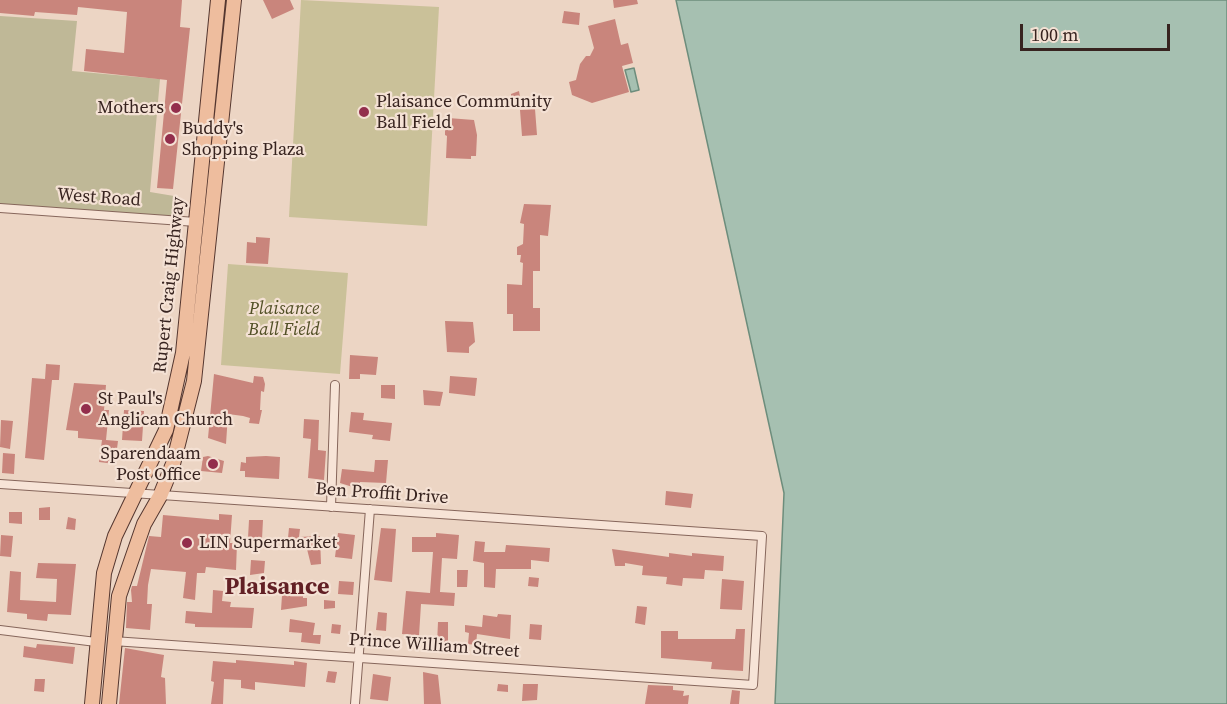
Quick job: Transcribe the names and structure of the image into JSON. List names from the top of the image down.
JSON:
{
  "streets": {
    "main road": ["Rupert Craig Highway"],
    "street": ["West Road", "Ben Proffit Drive", "Prince William Street"]
  },
  "crossings": [
    ["West Road", "Rupert Craig Highway"],
    ["Rupert Craig Highway", "Ben Proffit Drive"],
    ["Rupert Craig Highway", "Prince William Street"],
    ["Ben Proffit Drive", "Prince William Street"]
  ],
  "districts": ["Plaisance"],
  "parks": ["Plaisance Ball Field"],
  "places": [
    "Mothers",
    "Plaisance Community Ball Field",
    "Buddy's Shopping Plaza",
    "St Paul's Anglican Church",
    "Sparendaam Post Office",
    "LIN Supermarket"
  ],
  "scale_bar": "100 m"
}
